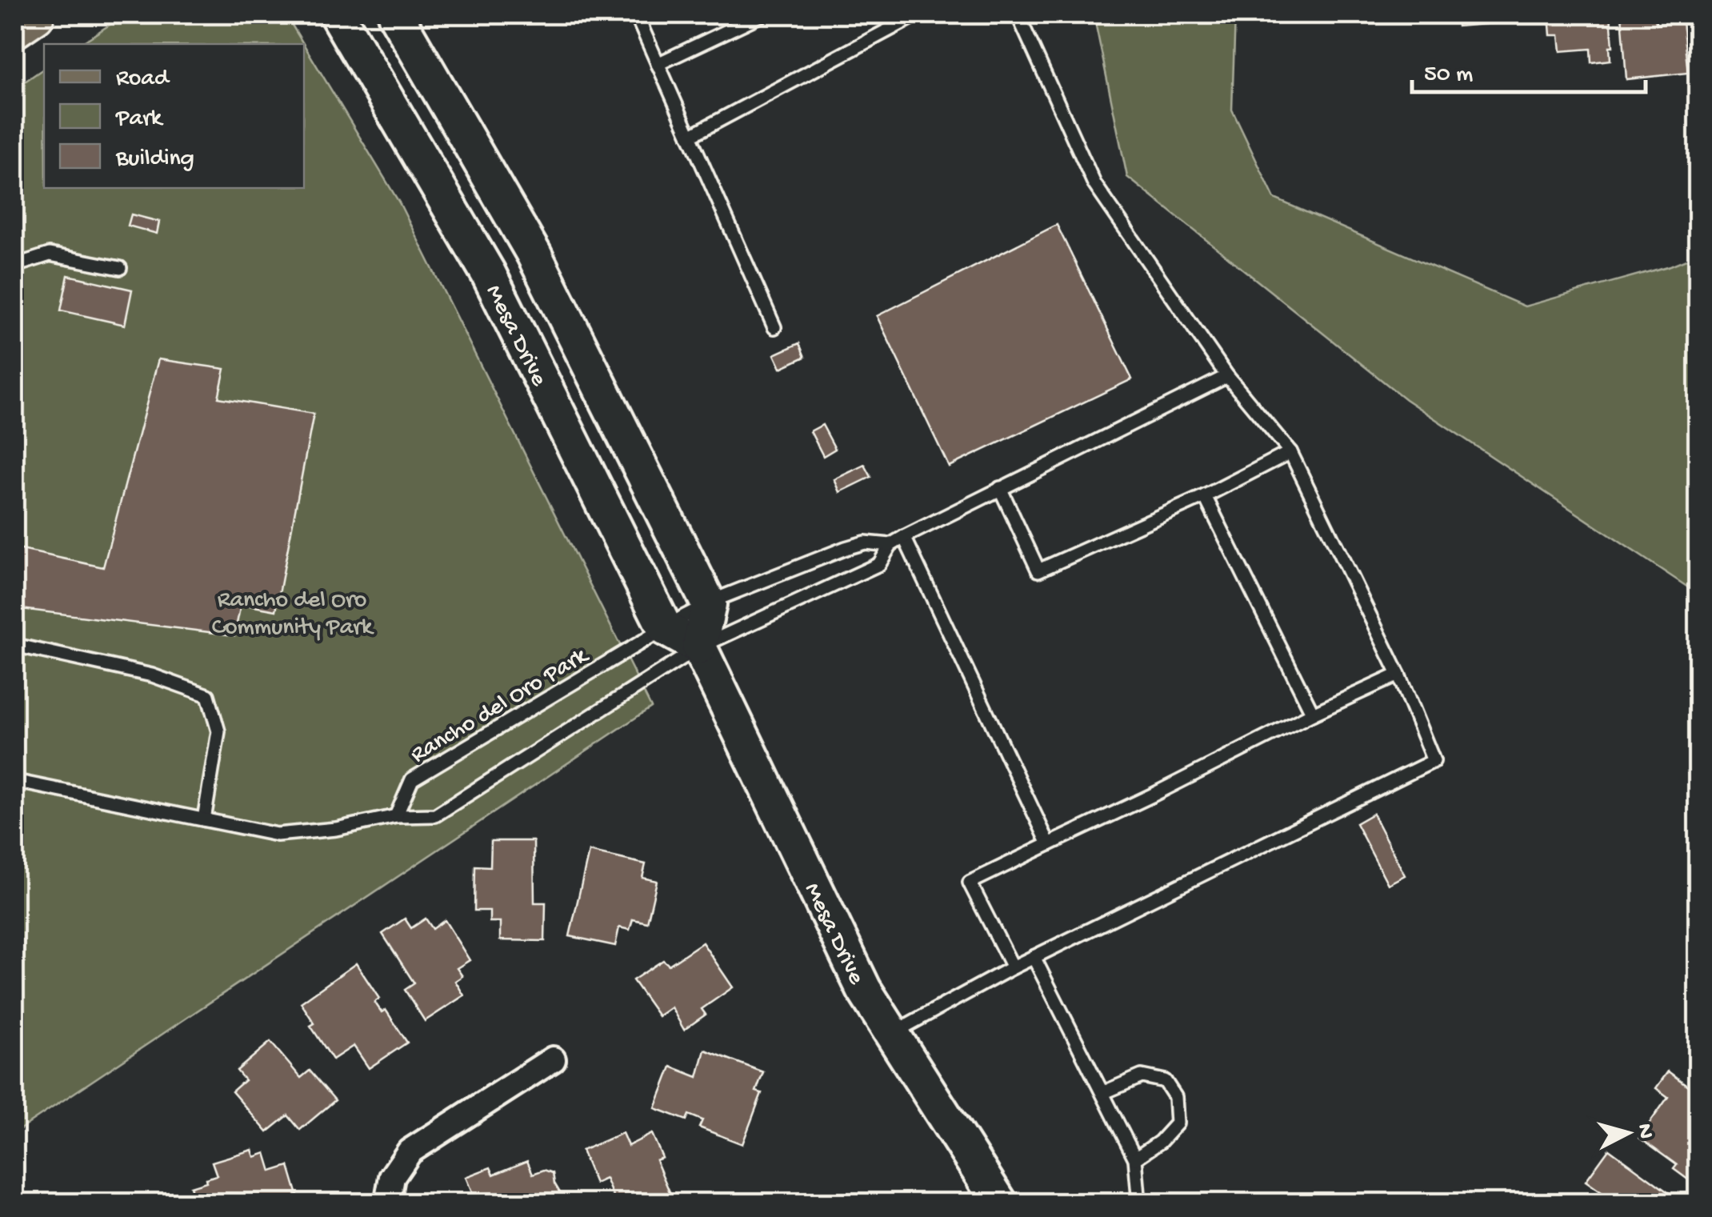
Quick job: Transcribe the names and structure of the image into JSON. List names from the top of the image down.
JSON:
{
  "streets": {
    "main road": ["Mesa Drive"],
    "lane": ["Rancho del Oro Park"]
  },
  "crossings": [
    ["Mesa Drive", "Rancho del Oro Park"]
  ],
  "parks": ["Rancho del Oro Community Park"],
  "legend": ["Road", "Park", "Building"],
  "scale_bar": "50 m",
  "north": "right"
}
